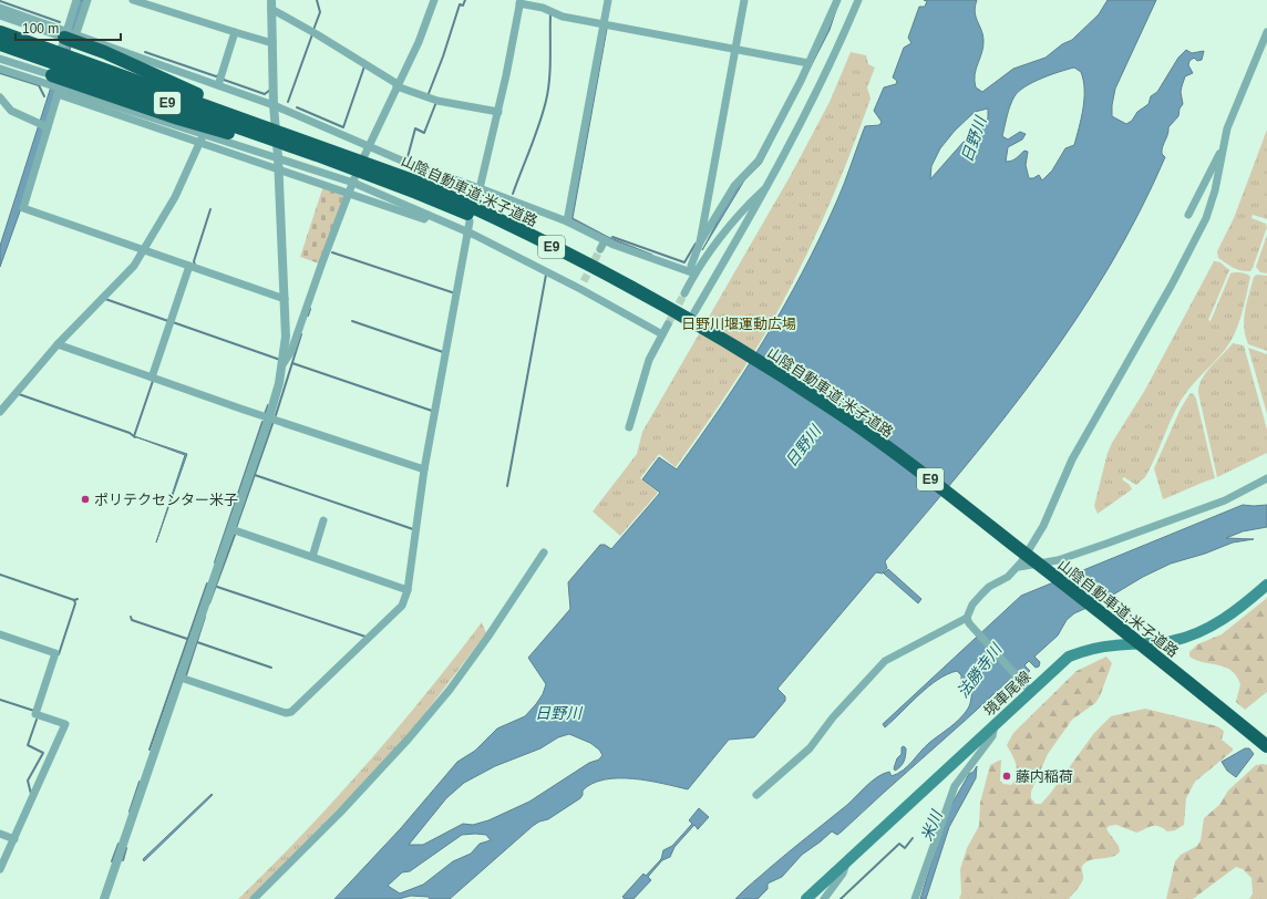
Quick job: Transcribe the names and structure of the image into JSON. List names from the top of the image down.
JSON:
{
  "streets": {
    "highway": ["E9", "山陰自動車道;米子道路"],
    "main road": ["境車尾線"]
  },
  "water": ["日野川", "法勝寺川", "米川"],
  "parks": ["日野川堰運動広場"],
  "places": ["ポリテクセンター米子", "藤内稲荷"],
  "scale_bar": "100 m"
}
